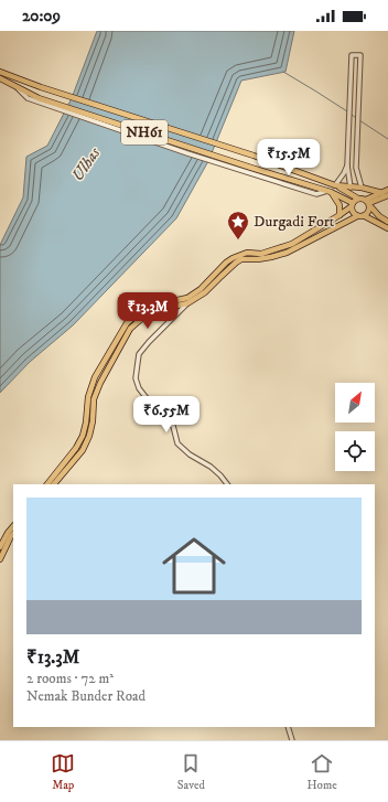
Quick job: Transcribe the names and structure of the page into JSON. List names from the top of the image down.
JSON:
{
  "streets": {
    "main road": ["NH61"]
  },
  "water": ["Ulhas"],
  "places": {
    "place": ["Durgadi Fort"]
  },
  "north": "top right",
  "page": {
    "status": "20:09",
    "price": ["₹15.5M", "₹13.3M", "₹6.55M"],
    "list": [
      {
        "name": "₹13.3M",
        "note": "2 rooms · 72 m² · Nemak Bunder Road"
      }
    ],
    "tabs": ["Map", "Saved", "Home"]
  }
}
